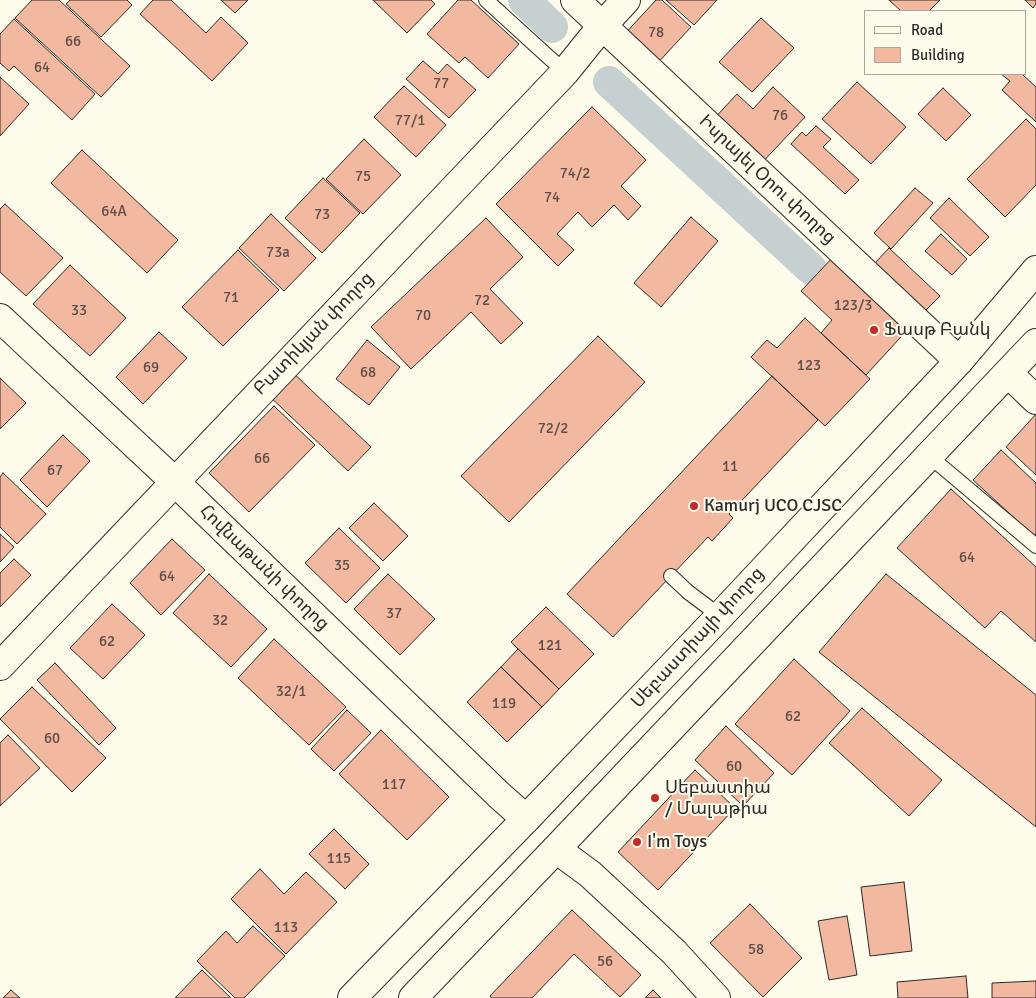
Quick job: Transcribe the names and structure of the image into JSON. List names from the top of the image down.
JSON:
{
  "streets": {
    "street": [
      "Իսրայել Օրու փողոց",
      "Բատիկյան փողոց",
      "Հովնաթանի փողոց",
      "Սեբաստիայի փողոց"
    ]
  },
  "crossings": [
    ["Իսրայել Օրու փողոց", "Բատիկյան փողոց"],
    ["Իսրայել Օրու փողոց", "Սեբաստիայի փողոց"],
    ["Բատիկյան փողոց", "Հովնաթանի փողոց"],
    ["Հովնաթանի փողոց", "Սեբաստիայի փողոց"]
  ],
  "places": [
    "Ֆասթ Բանկ",
    "Kamurj UCO CJSC",
    "Սեբաստիա / Մալաթիա",
    "I'm Toys"
  ],
  "house_numbers": [
    "78",
    "66",
    "64",
    "77",
    "76",
    "77/1",
    "74/2",
    "75",
    "74",
    "64A",
    "73",
    "73a",
    "71",
    "72",
    "123/3",
    "33",
    "70",
    "123",
    "69",
    "68",
    "72/2",
    "66",
    "11",
    "67",
    "64",
    "35",
    "64",
    "37",
    "32",
    "62",
    "121",
    "32/1",
    "119",
    "62",
    "60",
    "60",
    "117",
    "115",
    "113",
    "58",
    "56"
  ],
  "legend": ["Road", "Building"]
}
